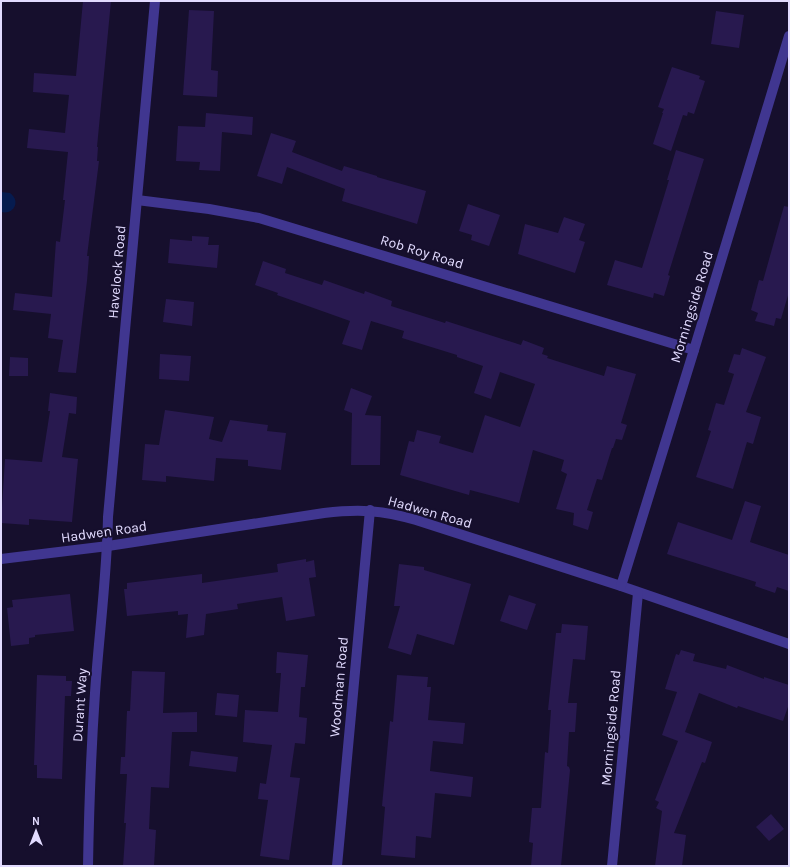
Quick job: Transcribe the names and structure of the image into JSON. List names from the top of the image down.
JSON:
{
  "streets": {
    "street": [
      "Rob Roy Road",
      "Havelock Road",
      "Morningside Road",
      "Hadwen Road",
      "Woodman Road",
      "Durant Way"
    ]
  },
  "crossings": [
    ["Rob Roy Road", "Havelock Road"],
    ["Rob Roy Road", "Morningside Road"],
    ["Havelock Road", "Hadwen Road"],
    ["Havelock Road", "Durant Way"],
    ["Morningside Road", "Hadwen Road"],
    ["Hadwen Road", "Woodman Road"],
    ["Hadwen Road", "Durant Way"]
  ],
  "north": "top"
}
